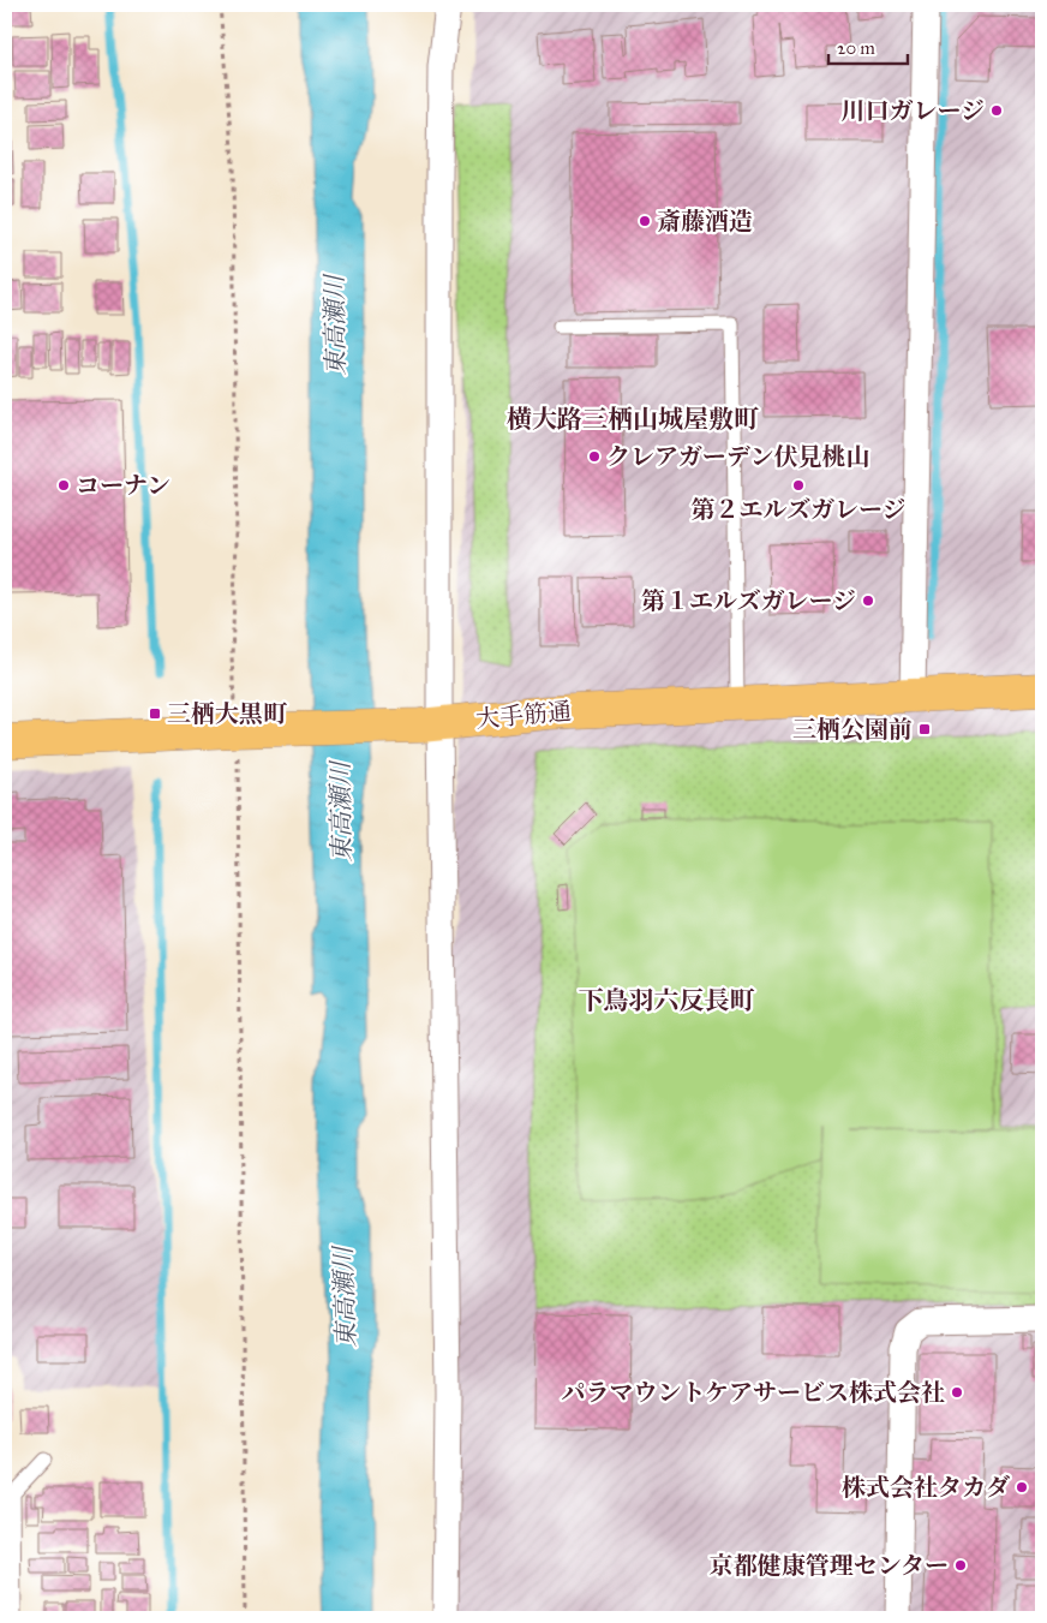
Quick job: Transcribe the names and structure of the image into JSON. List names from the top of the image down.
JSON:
{
  "streets": {
    "main road": ["大手筋通"]
  },
  "districts": ["横大路三栖山城屋敷町", "下鳥羽六反長町"],
  "water": ["東高瀬川"],
  "places": {
    "other": [
      "川口ガレージ",
      "斎藤酒造",
      "クレアガーデン伏見桃山",
      "コーナン",
      "第２エルズガレージ",
      "第１エルズガレージ",
      "パラマウントケアサービス株式会社",
      "株式会社タカダ",
      "京都健康管理センター"
    ],
    "transit": ["三栖大黒町", "三栖公園前"]
  },
  "scale_bar": "20 m"
}
